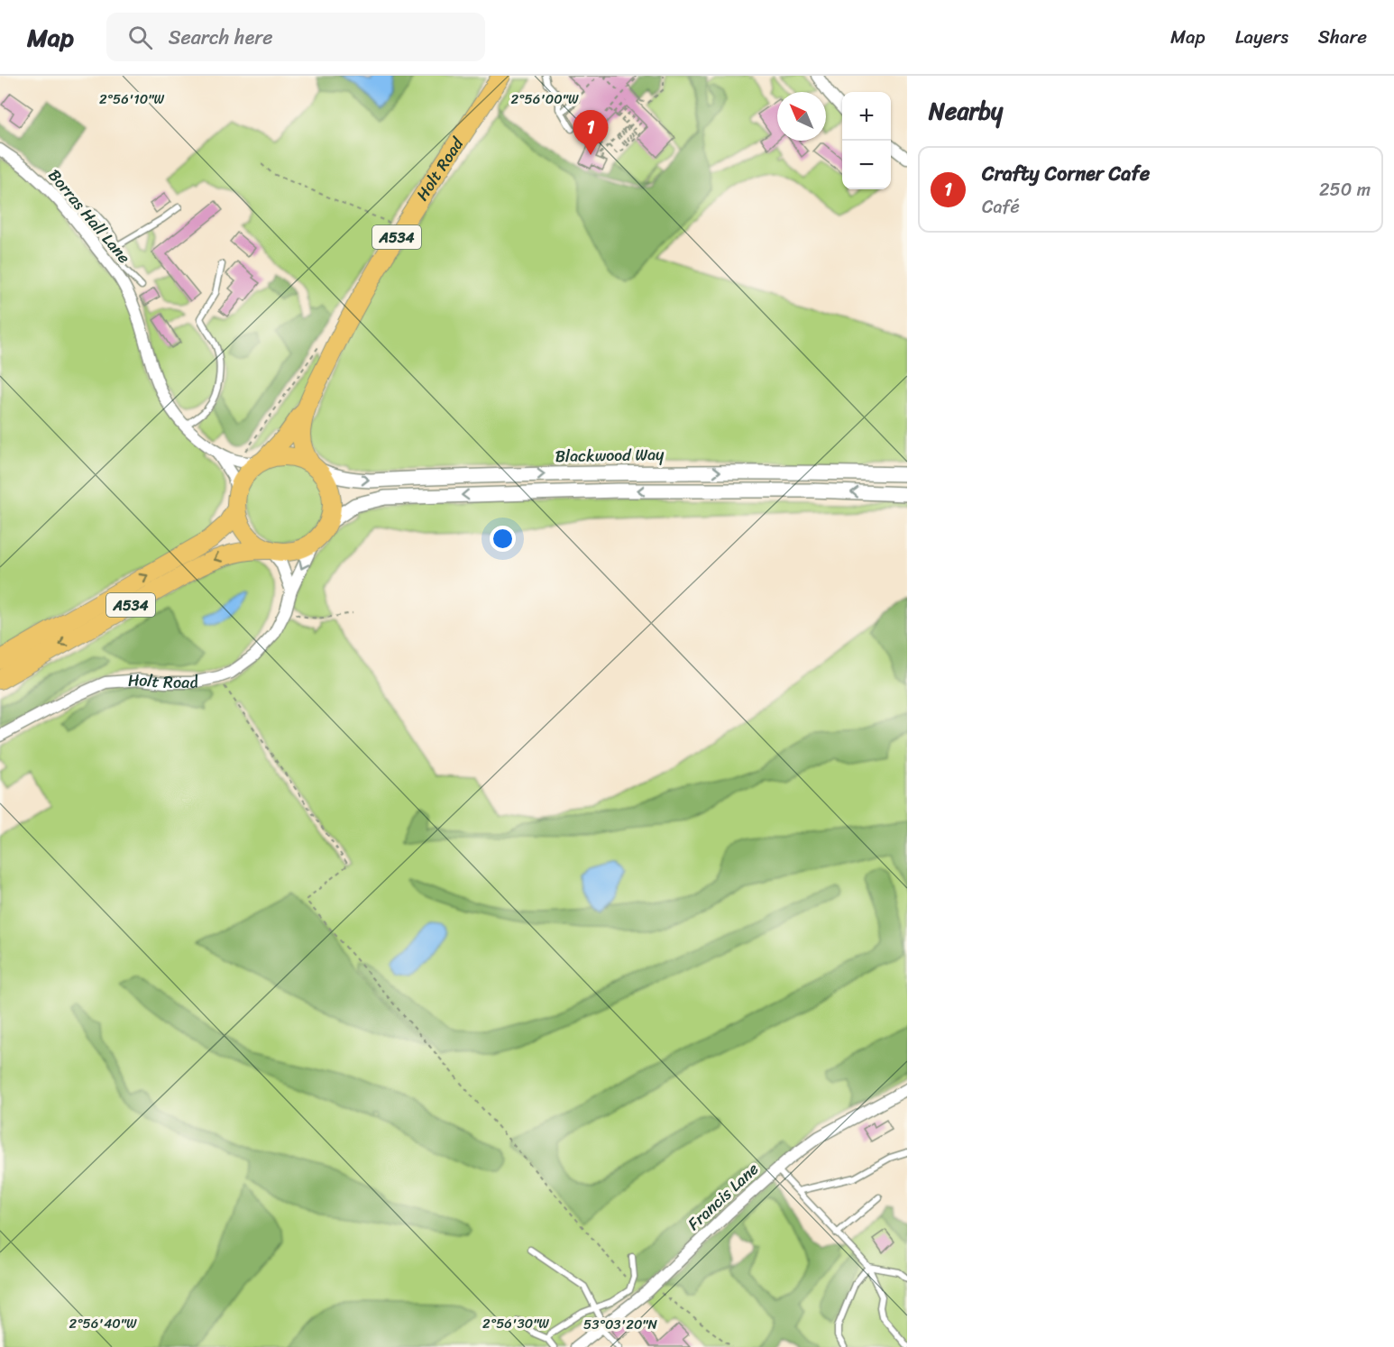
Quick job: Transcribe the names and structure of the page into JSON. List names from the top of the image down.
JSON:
{
  "streets": {
    "highway": ["Holt Road", "A534"],
    "street": ["Borras Hall Lane", "Blackwood Way", "Francis Lane"]
  },
  "crossings": [
    ["Holt Road", "Borras Hall Lane"],
    ["Holt Road", "A534"],
    ["Holt Road", "Blackwood Way"],
    ["Borras Hall Lane", "A534"],
    ["Borras Hall Lane", "Blackwood Way"],
    ["A534", "Blackwood Way"]
  ],
  "north": "top left",
  "page": {
    "header": "Map",
    "search": "Search here",
    "nav": ["Map", "Layers", "Share"],
    "heading": "Nearby",
    "map_buttons": ["+", "−"],
    "pins": "1",
    "list": [
      {
        "mark": "1",
        "name": "Crafty Corner Cafe",
        "note": "Café",
        "value": "250 m"
      }
    ]
  },
  "coordinates": [
    "2°56'10\"W",
    "2°56'00\"W",
    "2°56'40\"W",
    "2°56'30\"W",
    "53°03'20\"N"
  ]
}
